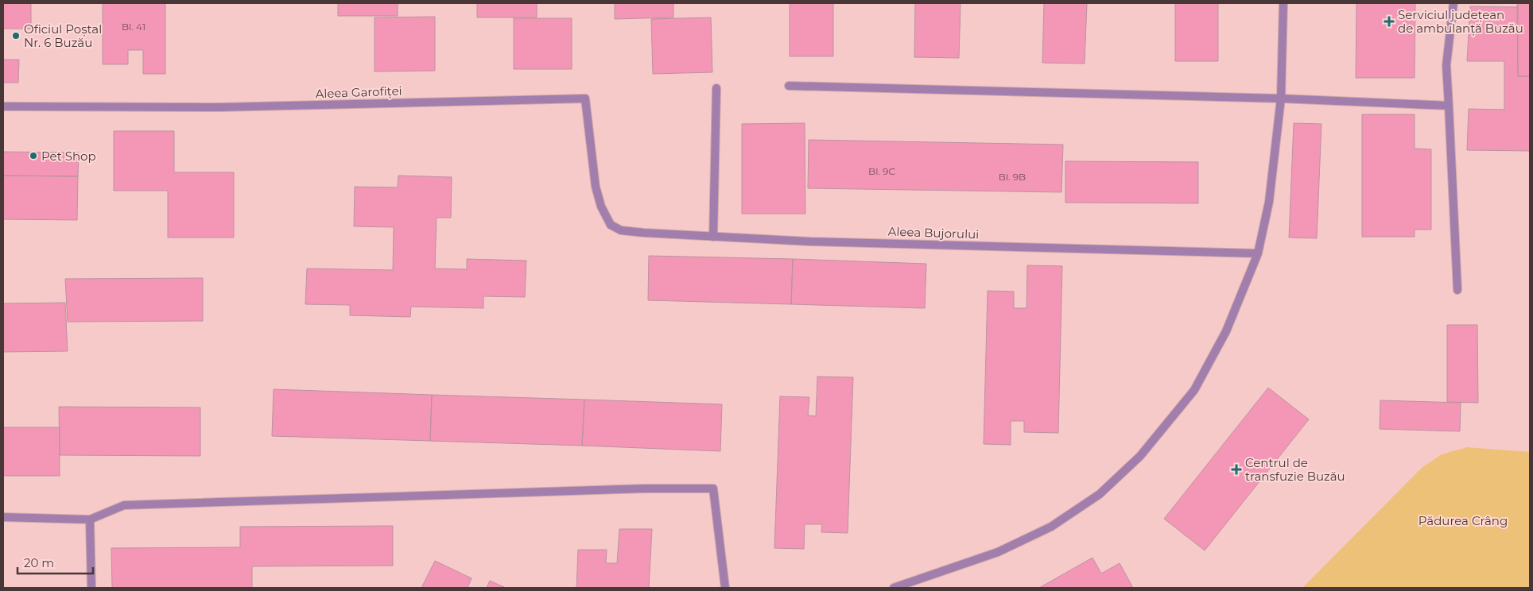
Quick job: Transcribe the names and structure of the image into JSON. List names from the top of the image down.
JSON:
{
  "streets": {
    "street": ["Aleea Garofiței", "Aleea Bujorului"]
  },
  "crossings": [
    ["Aleea Garofiței", "Aleea Bujorului"]
  ],
  "parks": ["Pădurea Crâng"],
  "places": {
    "health": ["Serviciul județean de ambulanță Buzău", "Centrul de transfuzie Buzău"],
    "other": ["Oficiul Poștal Nr. 6 Buzău", "Pet Shop"]
  },
  "house_numbers": ["Bl. 41", "Bl. 9C", "Bl. 9B"],
  "scale_bar": "20 m"
}
